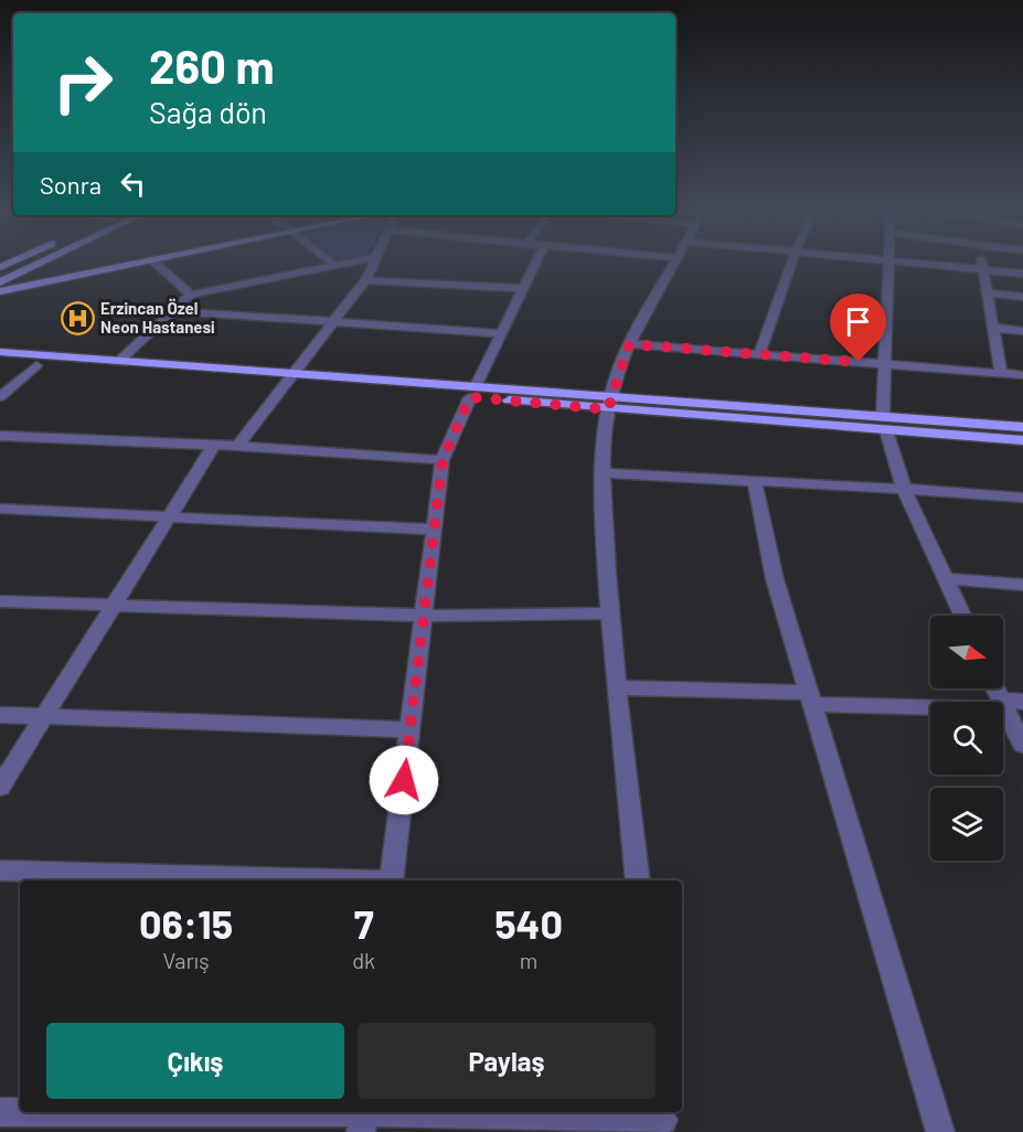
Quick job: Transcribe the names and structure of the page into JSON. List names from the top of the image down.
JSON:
{
  "places": {
    "hospital": ["Erzincan Özel Neon Hastanesi"]
  },
  "north": "right",
  "page": {
    "turn": ["260 m", "Sağa dön"],
    "then": "Sonra",
    "eta": [
      "06:15",
      "Varış",
      "7",
      "dk",
      "540",
      "m"
    ],
    "buttons": ["Çıkış", "Paylaş"]
  }
}
